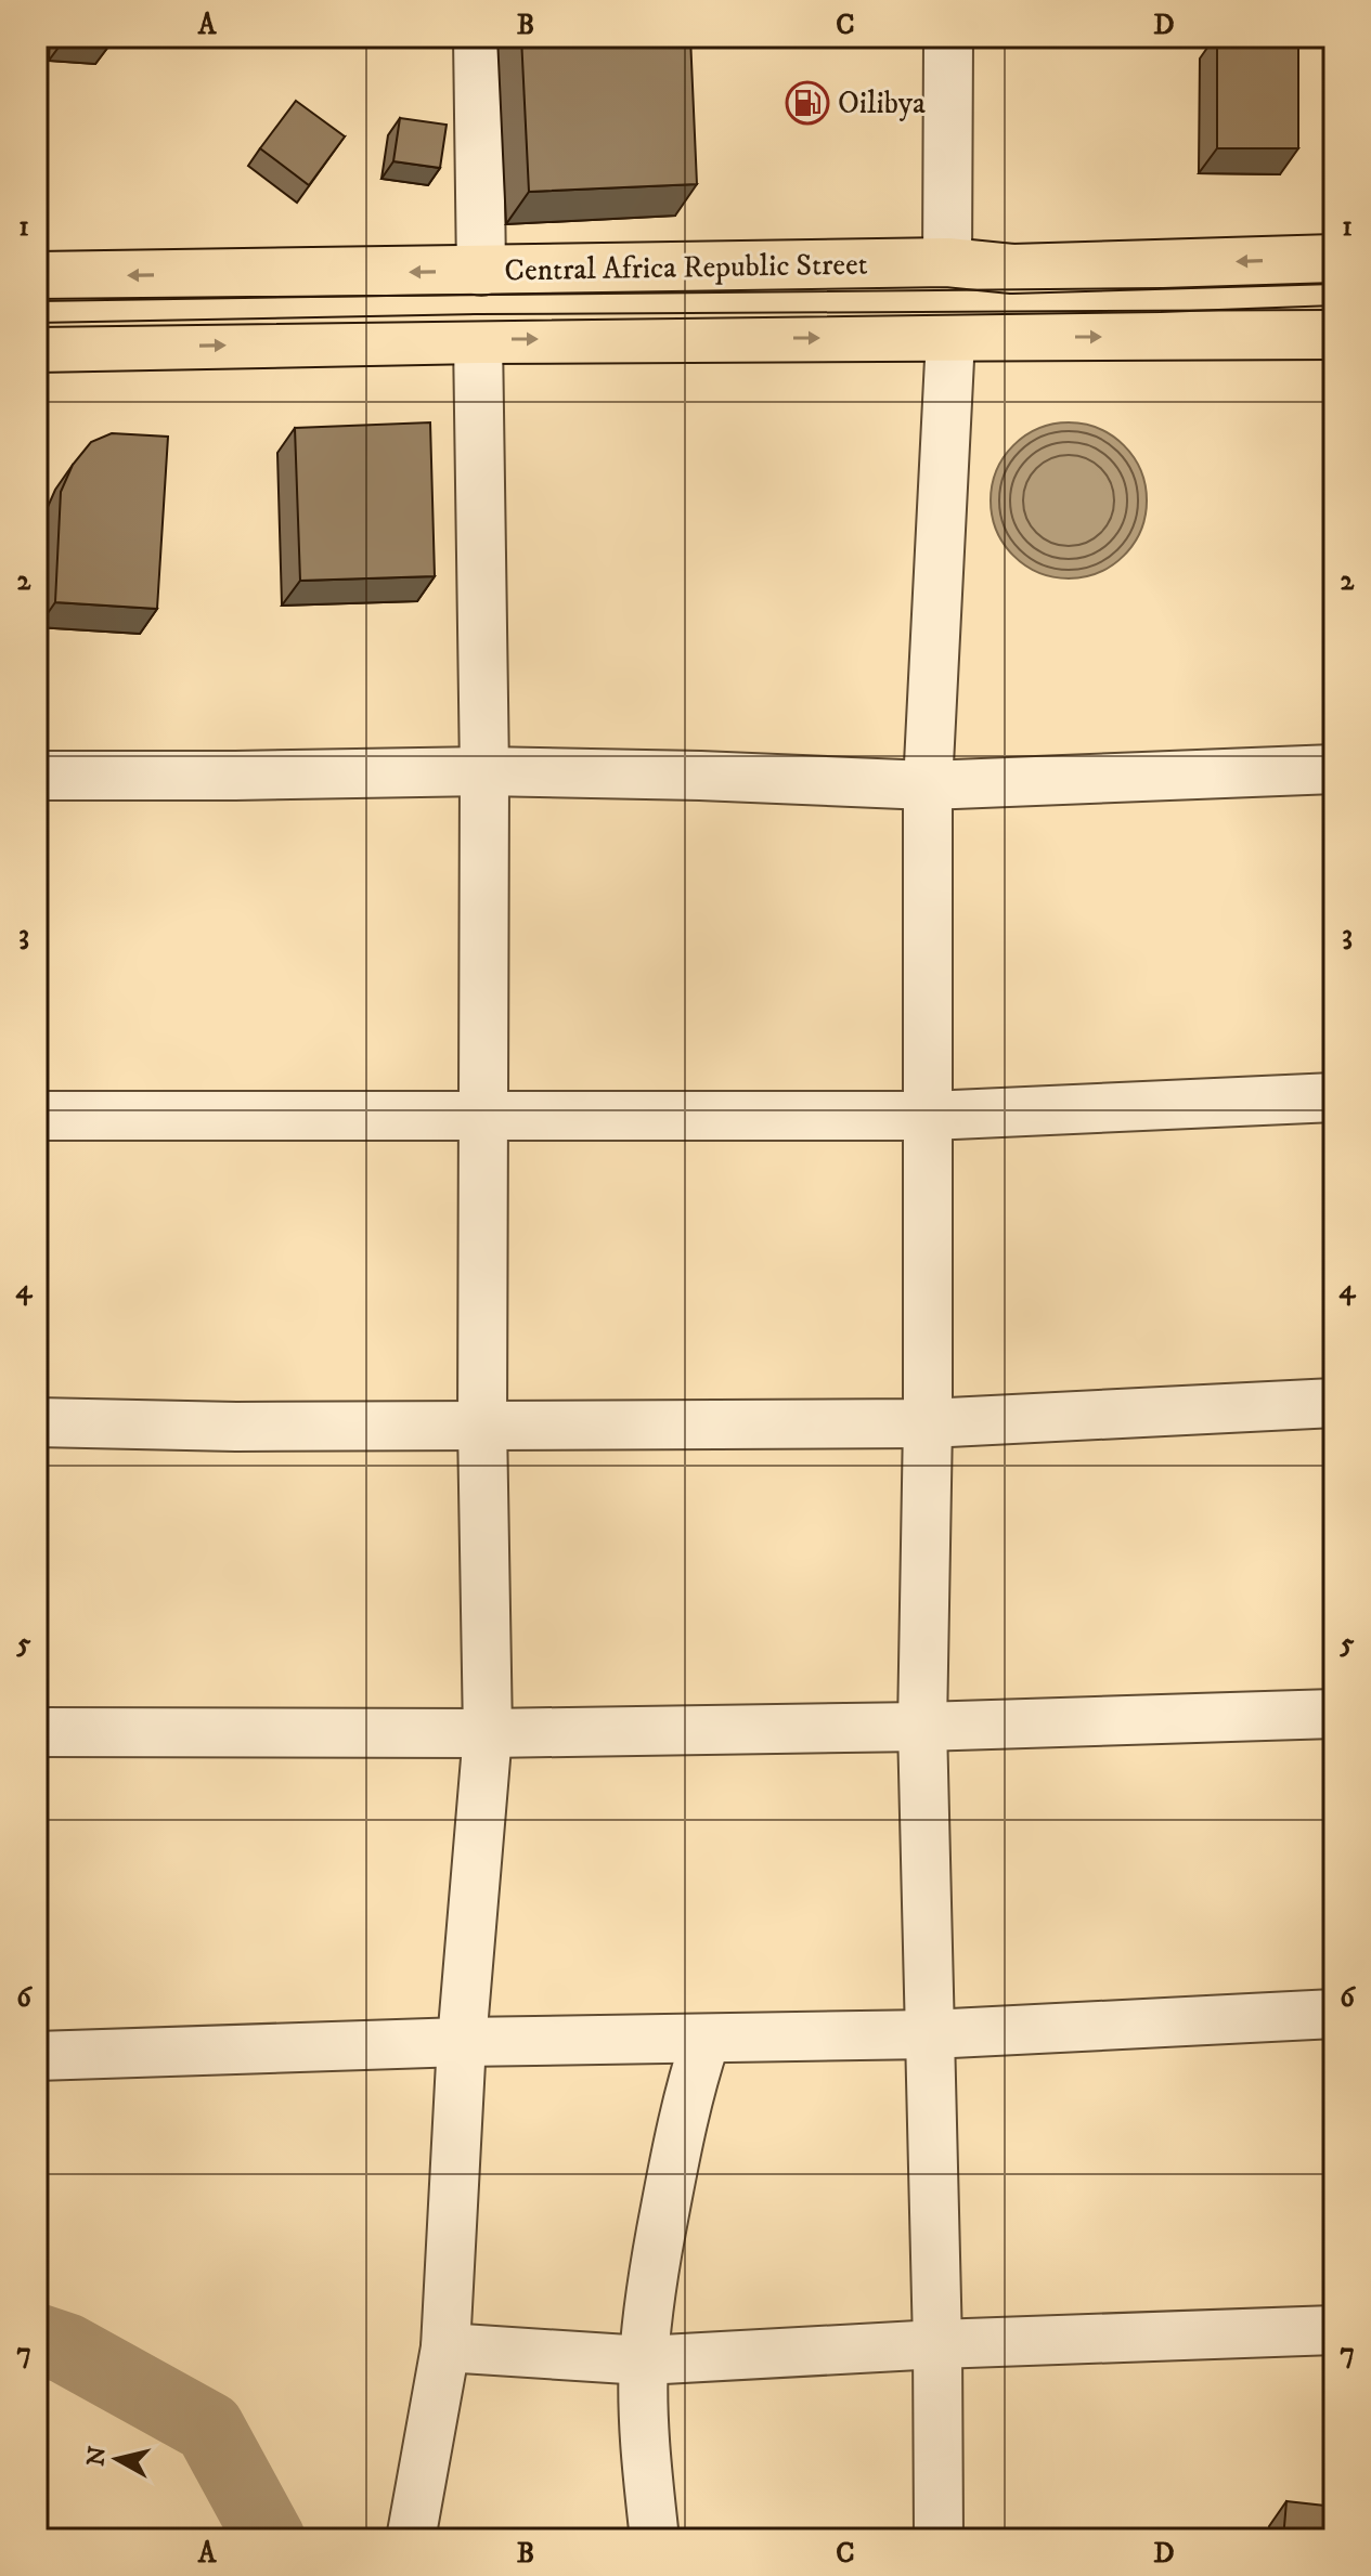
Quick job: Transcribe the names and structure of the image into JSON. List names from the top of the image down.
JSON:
{
  "streets": {
    "main road": ["Central Africa Republic Street"]
  },
  "places": {
    "fuel station": ["Oilibya"]
  },
  "north": "left",
  "grid": {
    "columns": [
      "A",
      "B",
      "C",
      "D"
    ],
    "rows": [
      "1",
      "2",
      "3",
      "4",
      "5",
      "6",
      "7"
    ]
  }
}
